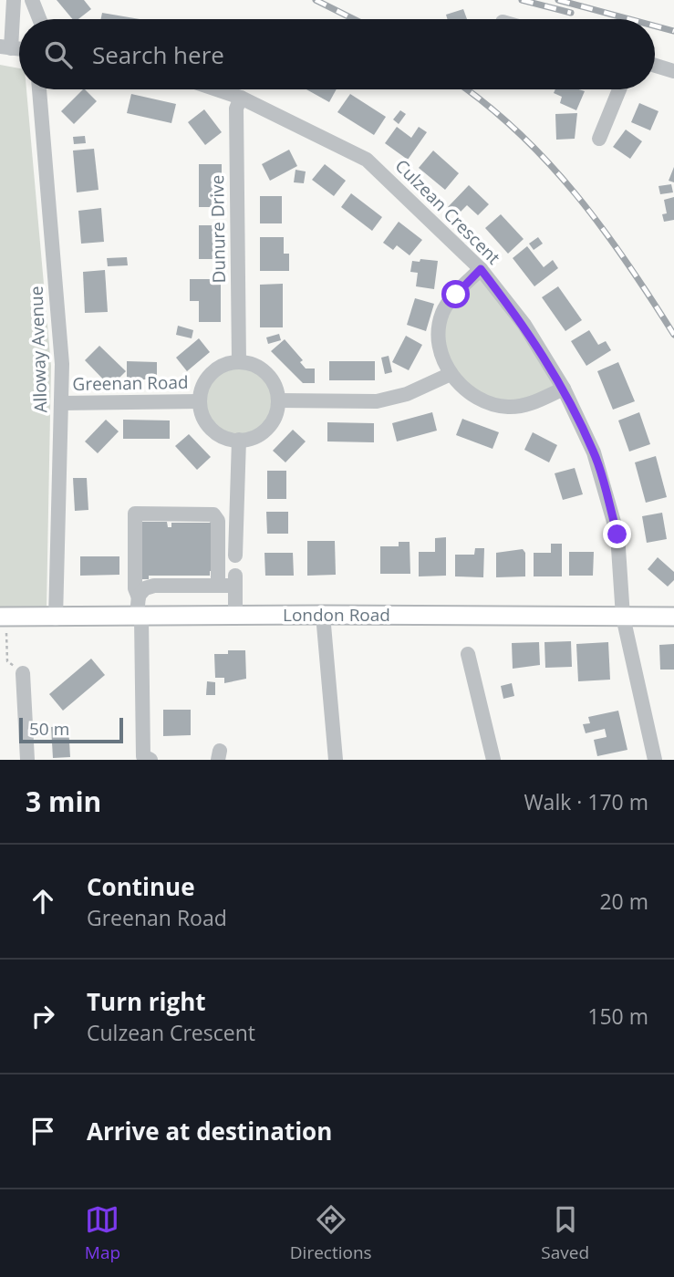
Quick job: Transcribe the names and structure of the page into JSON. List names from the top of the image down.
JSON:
{
  "streets": {
    "main road": ["London Road"],
    "street": [
      "Culzean Crescent",
      "Dunure Drive",
      "Alloway Avenue",
      "Greenan Road"
    ]
  },
  "crossings": [
    ["Culzean Crescent", "Dunure Drive"],
    ["Culzean Crescent", "London Road"],
    ["Dunure Drive", "Greenan Road"],
    ["Alloway Avenue", "Greenan Road"],
    ["Alloway Avenue", "London Road"]
  ],
  "scale_bar": "50 m",
  "page": {
    "search": "Search here",
    "scale": "50 m",
    "heading": ["3 min", "Walk · 170 m"],
    "list": [
      ["Continue", "Greenan Road", "20 m"],
      ["Turn right", "Culzean Crescent", "150 m"],
      "Arrive at destination"
    ],
    "nav": ["Map", "Directions", "Saved"]
  }
}
